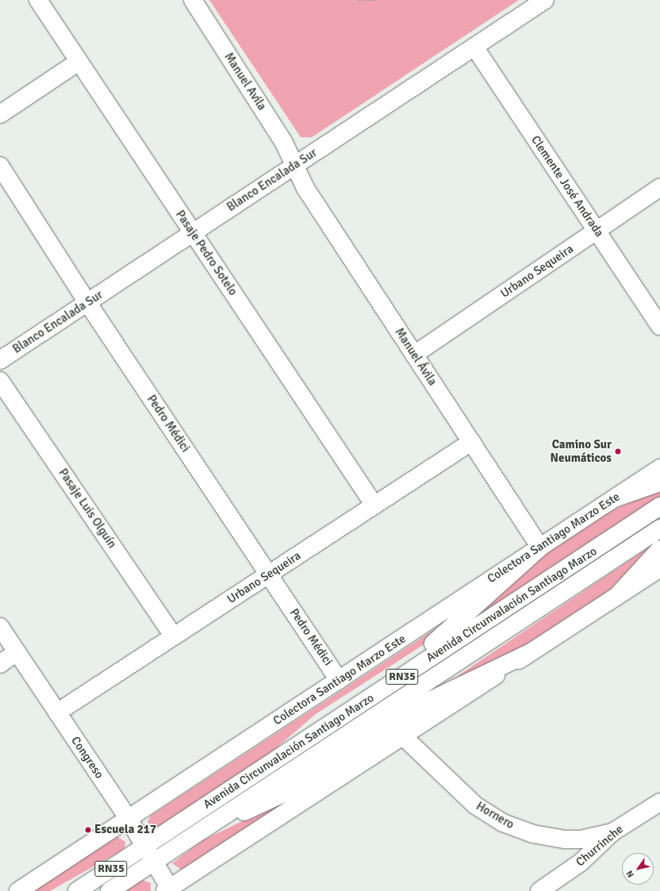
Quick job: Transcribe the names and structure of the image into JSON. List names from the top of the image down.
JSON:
{
  "streets": {
    "main road": [
      "Manuel Avila",
      "Blanco Encalada Sur",
      "Clemente José Andrada",
      "Pasaje Pedro Sotelo",
      "Urbano Sequeira",
      "Manuel Ávila",
      "Pedro Médici",
      "Pasaje Luis Olguín",
      "Colectora Santiago Marzo Este",
      "Avenida Circunvalación Santiago Marzo",
      "RN35",
      "Congreso",
      "Hornero",
      "Churrinche"
    ]
  },
  "crossings": [
    ["Manuel Avila", "Blanco Encalada Sur"],
    ["Manuel Avila", "Manuel Ávila"],
    ["Blanco Encalada Sur", "Clemente José Andrada"],
    ["Blanco Encalada Sur", "Pasaje Pedro Sotelo"],
    ["Blanco Encalada Sur", "Manuel Ávila"],
    ["Blanco Encalada Sur", "Pedro Médici"],
    ["Clemente José Andrada", "Urbano Sequeira"],
    ["Pasaje Pedro Sotelo", "Urbano Sequeira"],
    ["Urbano Sequeira", "Manuel Ávila"],
    ["Urbano Sequeira", "Pedro Médici"],
    ["Urbano Sequeira", "Pasaje Luis Olguín"],
    ["Urbano Sequeira", "Congreso"],
    ["Manuel Ávila", "Colectora Santiago Marzo Este"],
    ["Pedro Médici", "Colectora Santiago Marzo Este"],
    ["Colectora Santiago Marzo Este", "Congreso"],
    ["Avenida Circunvalación Santiago Marzo", "Congreso"],
    ["Hornero", "Churrinche"]
  ],
  "places": ["Camino Sur Neumáticos", "Escuela 217"],
  "north": "bottom left"
}
